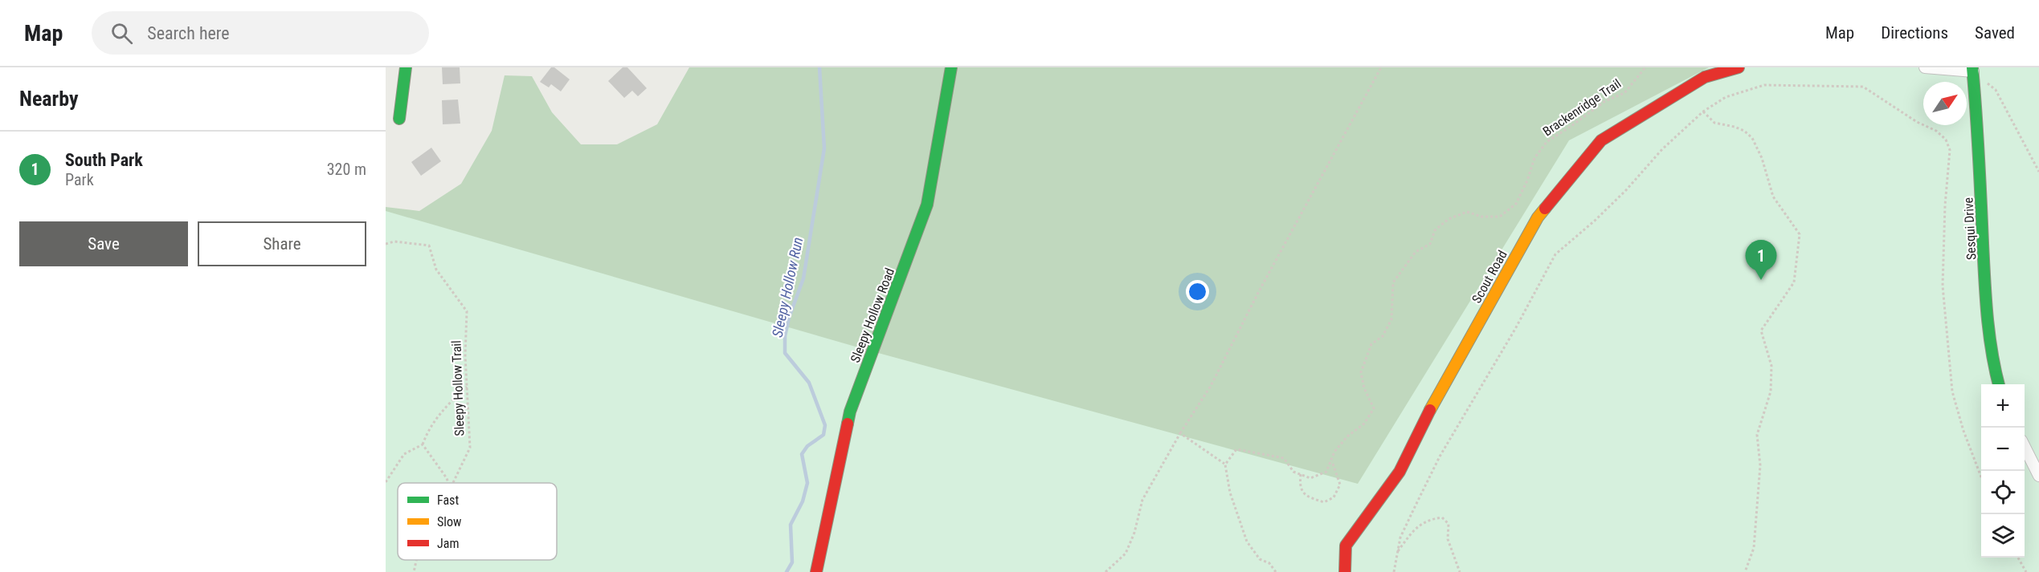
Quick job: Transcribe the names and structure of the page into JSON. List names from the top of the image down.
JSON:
{
  "streets": {
    "street": ["Sesqui Drive", "Scout Road", "Sleepy Hollow Road"],
    "path": ["Brackenridge Trail", "Sleepy Hollow Trail"]
  },
  "water": ["Sleepy Hollow Run"],
  "legend": ["Fast", "Slow", "Jam"],
  "north": "top right",
  "page": {
    "header": "Map",
    "search": "Search here",
    "nav": ["Map", "Directions", "Saved"],
    "heading": "Nearby",
    "list": [
      {
        "mark": "1",
        "name": "South Park",
        "note": "Park",
        "value": "320 m"
      }
    ],
    "buttons": ["Save", "Share"],
    "pins": "1",
    "map_buttons": ["+", "−"]
  }
}
